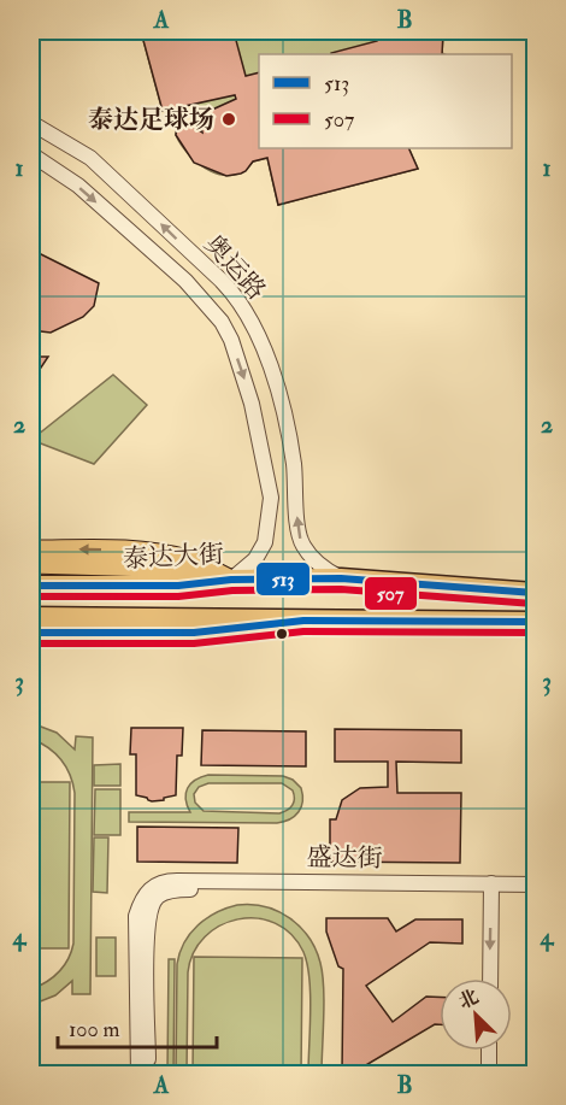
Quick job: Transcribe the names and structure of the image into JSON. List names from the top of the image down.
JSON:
{
  "streets": {
    "highway": ["泰达大街"],
    "street": ["奥运路", "盛达街"]
  },
  "crossings": [
    ["奥运路", "泰达大街"]
  ],
  "places": ["泰达足球场"],
  "lines": ["transit line 513", "transit line 507"],
  "legend": ["513", "507"],
  "scale_bar": "100 m",
  "north": "top left",
  "grid": {
    "columns": ["A", "B"],
    "rows": [
      "1",
      "2",
      "3",
      "4"
    ]
  }
}
